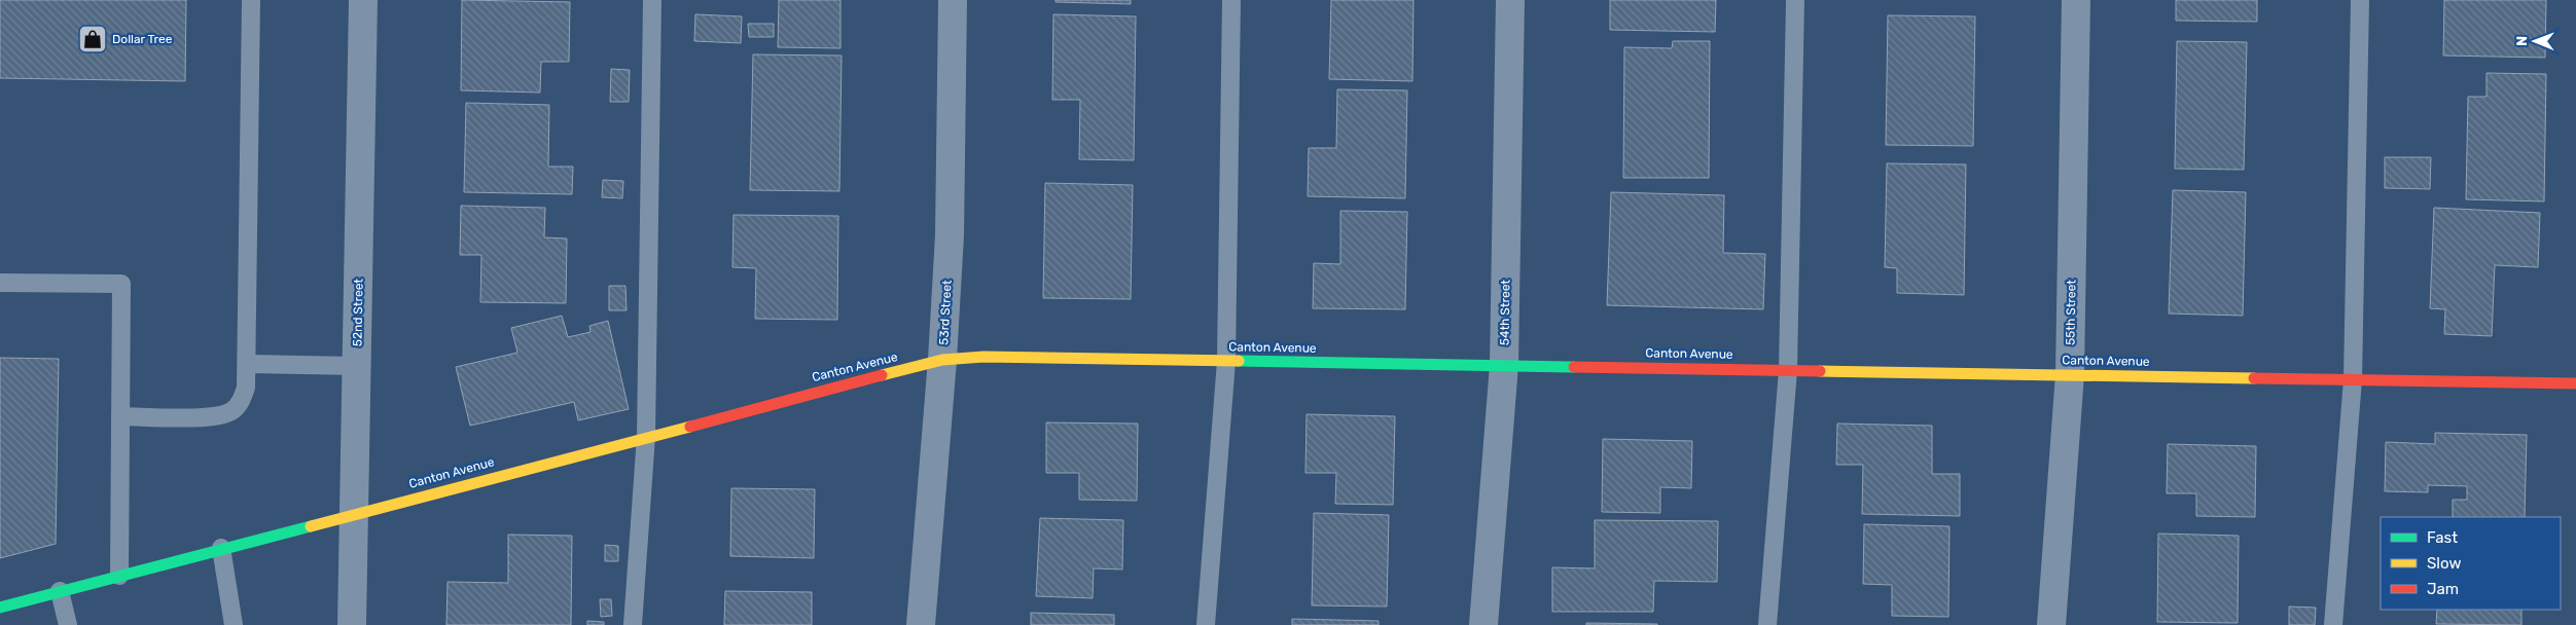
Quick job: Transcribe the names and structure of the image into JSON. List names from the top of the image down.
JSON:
{
  "streets": {
    "street": [
      "52nd Street",
      "53rd Street",
      "54th Street",
      "55th Street",
      "Canton Avenue"
    ]
  },
  "crossings": [
    ["52nd Street", "Canton Avenue"],
    ["53rd Street", "Canton Avenue"],
    ["54th Street", "Canton Avenue"],
    ["55th Street", "Canton Avenue"]
  ],
  "places": {
    "shop": ["Dollar Tree"]
  },
  "legend": ["Fast", "Slow", "Jam"],
  "north": "left"
}
